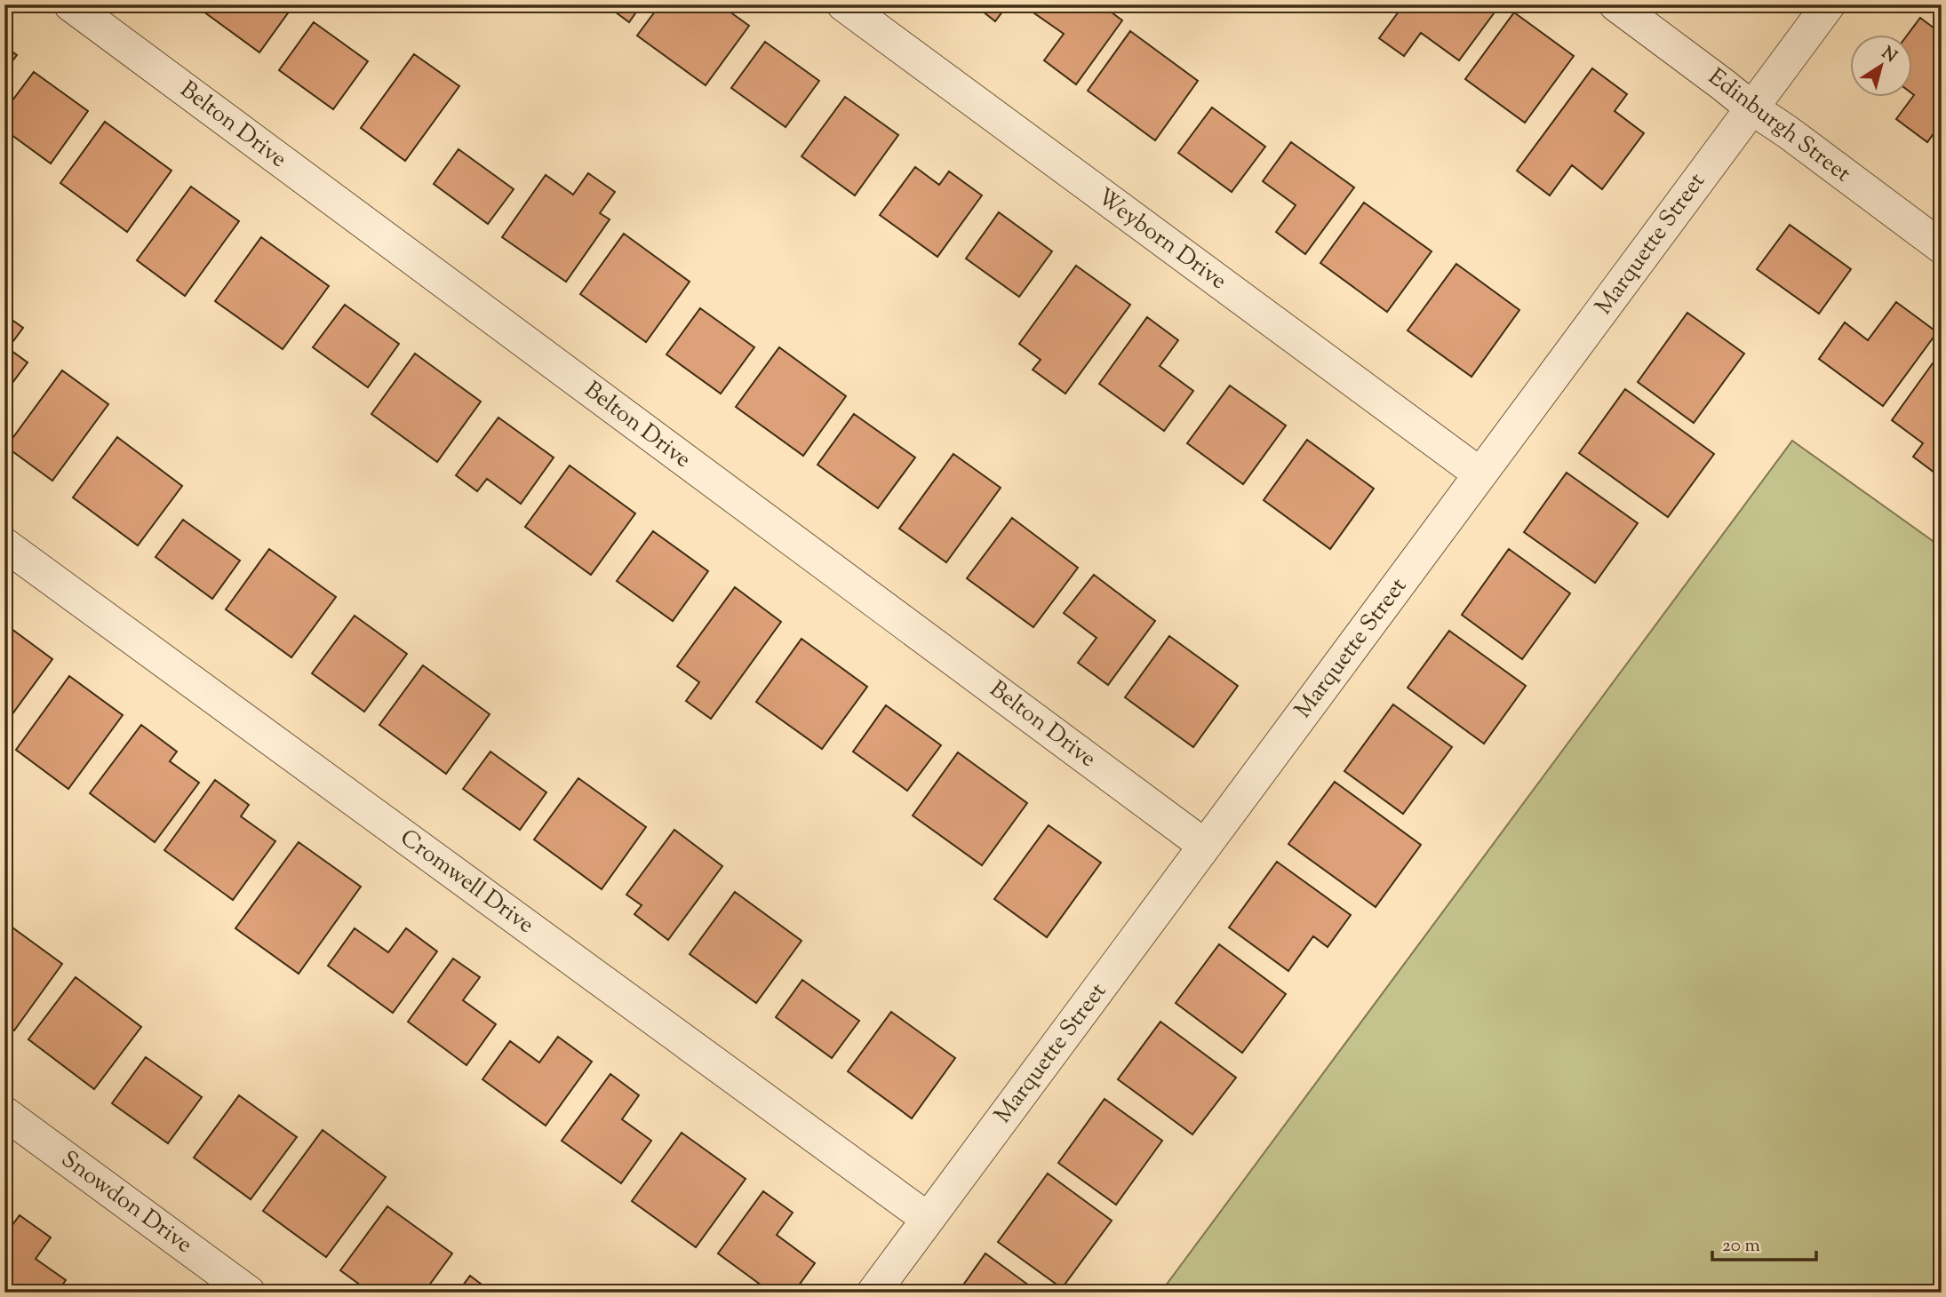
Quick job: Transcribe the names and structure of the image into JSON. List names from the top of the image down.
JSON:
{
  "streets": {
    "street": [
      "Belton Drive",
      "Edinburgh Street",
      "Weyborn Drive",
      "Marquette Street",
      "Cromwell Drive",
      "Snowdon Drive"
    ]
  },
  "crossings": [
    ["Belton Drive", "Marquette Street"],
    ["Edinburgh Street", "Marquette Street"],
    ["Weyborn Drive", "Marquette Street"],
    ["Marquette Street", "Cromwell Drive"]
  ],
  "scale_bar": "20 m",
  "north": "top right"
}
